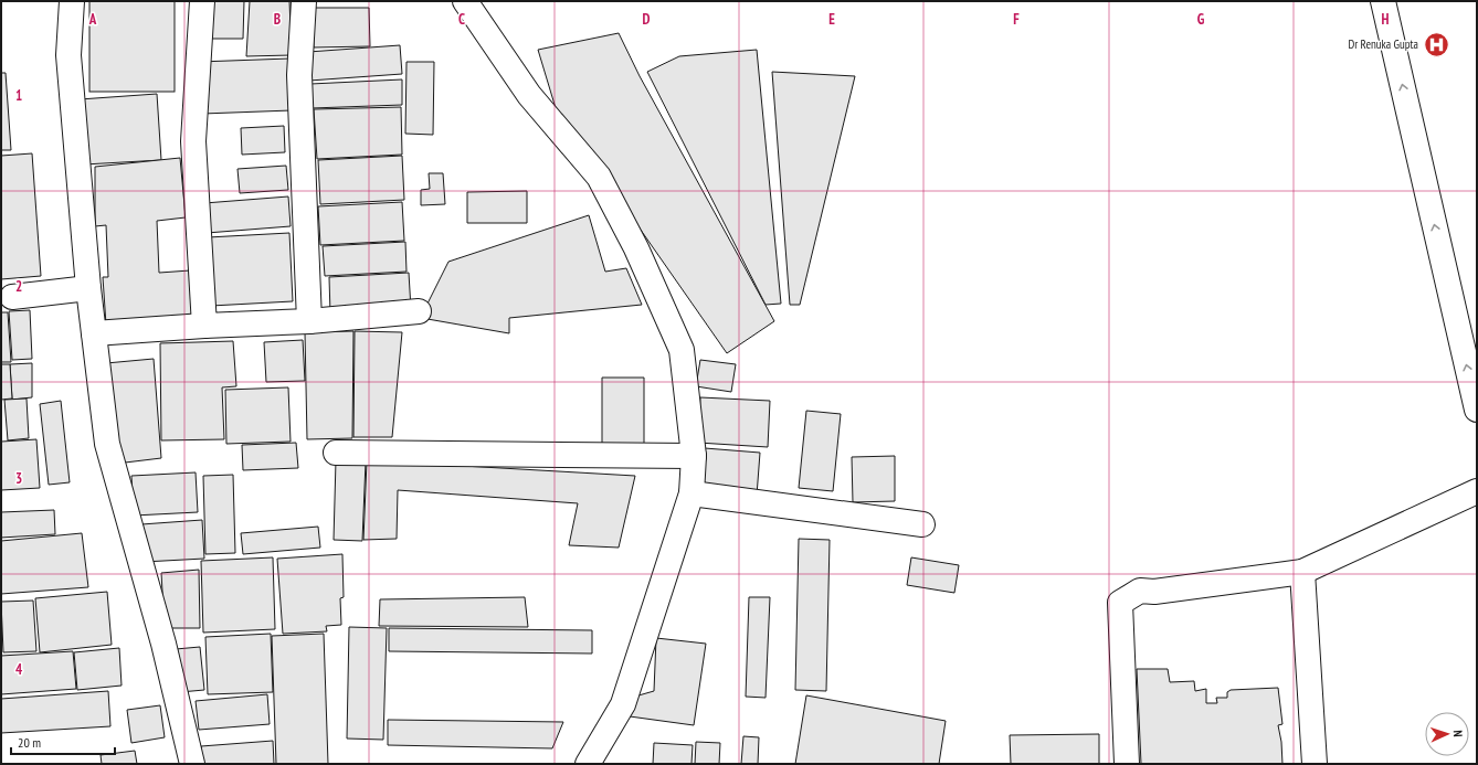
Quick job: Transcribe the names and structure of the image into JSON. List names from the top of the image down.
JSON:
{
  "places": {
    "hospital": ["Dr Renuka Gupta"]
  },
  "scale_bar": "20 m",
  "north": "right",
  "grid": {
    "columns": [
      "A",
      "B",
      "C",
      "D",
      "E",
      "F",
      "G",
      "H"
    ],
    "rows": [
      "1",
      "2",
      "3",
      "4"
    ]
  }
}
